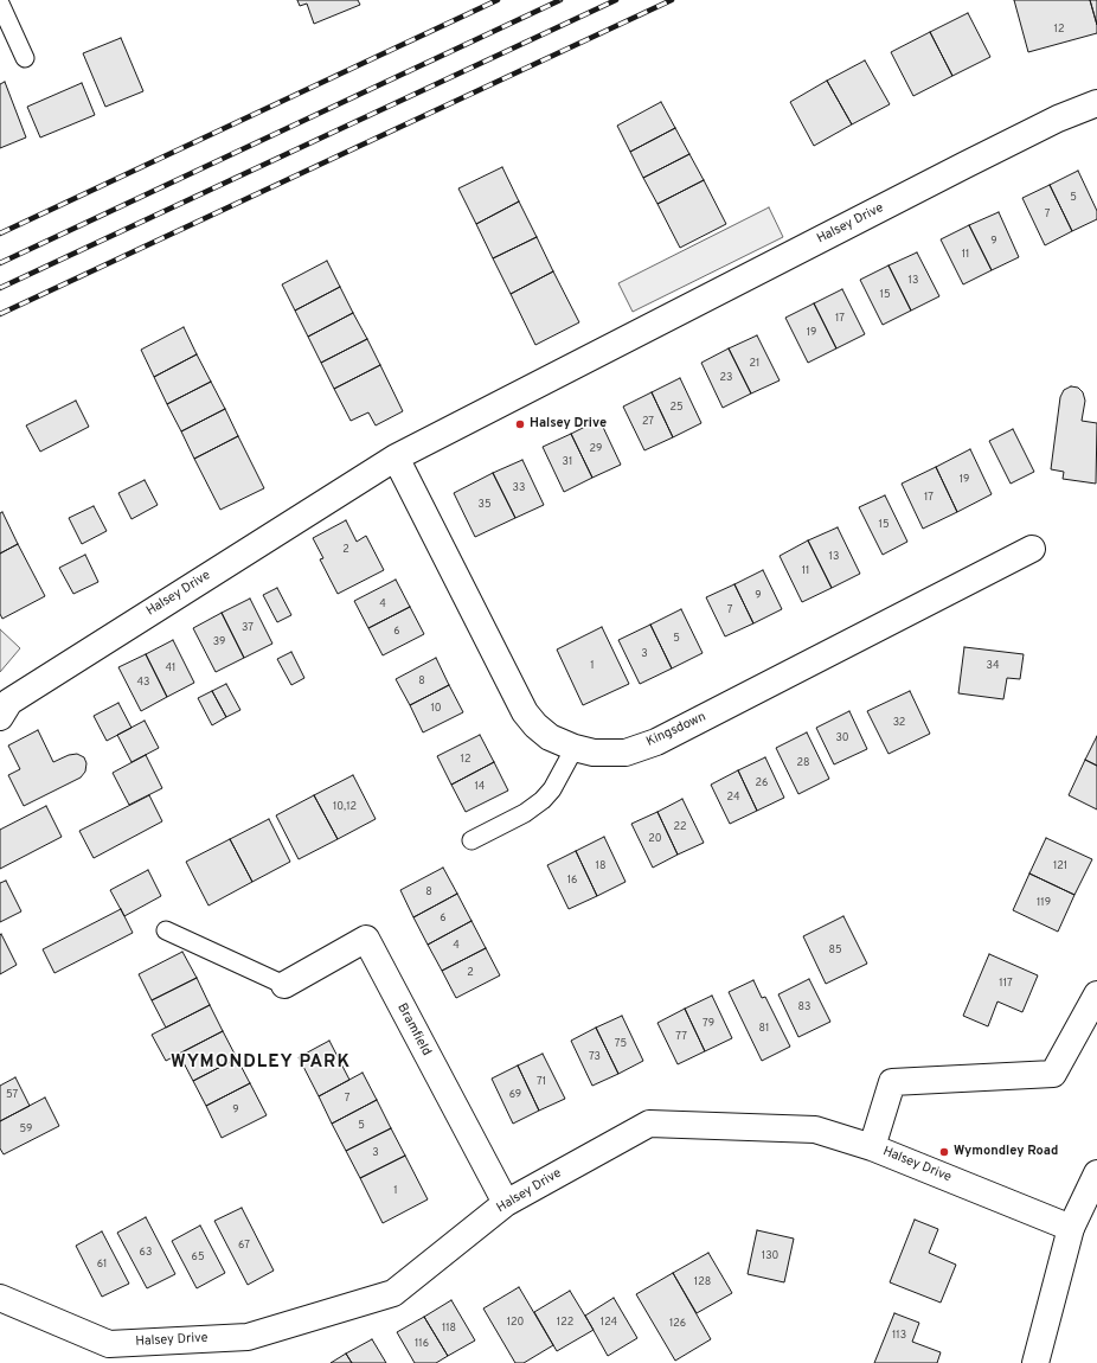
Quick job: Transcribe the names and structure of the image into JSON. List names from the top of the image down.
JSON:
{
  "streets": {
    "street": ["Halsey Drive", "Kingsdown", "Bramfield"]
  },
  "crossings": [
    ["Halsey Drive", "Kingsdown"],
    ["Halsey Drive", "Bramfield"]
  ],
  "districts": ["WYMONDLEY PARK"],
  "places": ["Halsey Drive", "Wymondley Road"],
  "house_numbers": [
    "12",
    "5",
    "7",
    "9",
    "11",
    "13",
    "15",
    "17",
    "19",
    "21",
    "23",
    "25",
    "27",
    "29",
    "31",
    "19",
    "33",
    "17",
    "35",
    "15",
    "2",
    "13",
    "11",
    "9",
    "4",
    "7",
    "37",
    "6",
    "5",
    "39",
    "3",
    "1",
    "34",
    "41",
    "8",
    "43",
    "10",
    "32",
    "30",
    "12",
    "28",
    "26",
    "14",
    "24",
    "10,12",
    "22",
    "20",
    "18",
    "121",
    "16",
    "8",
    "119",
    "6",
    "4",
    "85",
    "2",
    "117",
    "83",
    "79",
    "81",
    "77",
    "75",
    "73",
    "71",
    "57",
    "69",
    "7",
    "9",
    "5",
    "59",
    "3",
    "1",
    "67",
    "63",
    "130",
    "65",
    "61",
    "128",
    "120",
    "122",
    "124",
    "126",
    "118",
    "113",
    "116"
  ]
}
